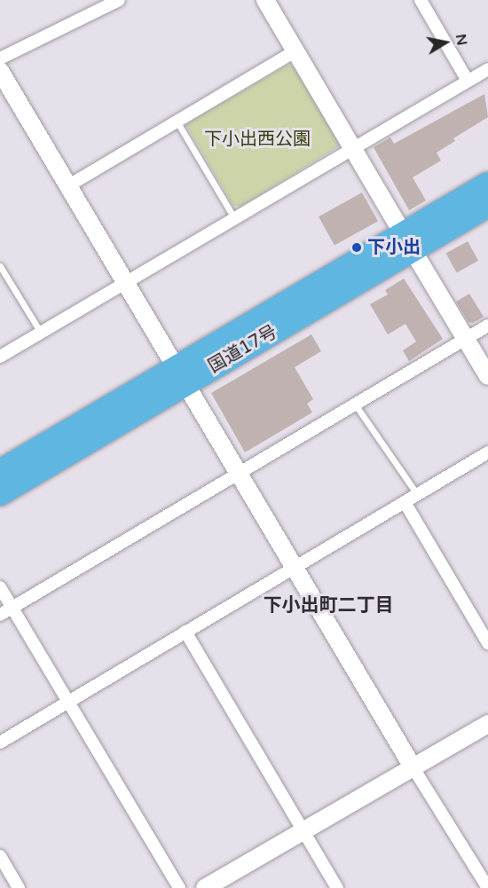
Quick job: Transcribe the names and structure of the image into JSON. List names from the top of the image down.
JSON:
{
  "streets": {
    "highway": ["国道17号"]
  },
  "districts": ["下小出町二丁目"],
  "parks": ["下小出西公園"],
  "places": ["下小出"],
  "north": "right"
}
